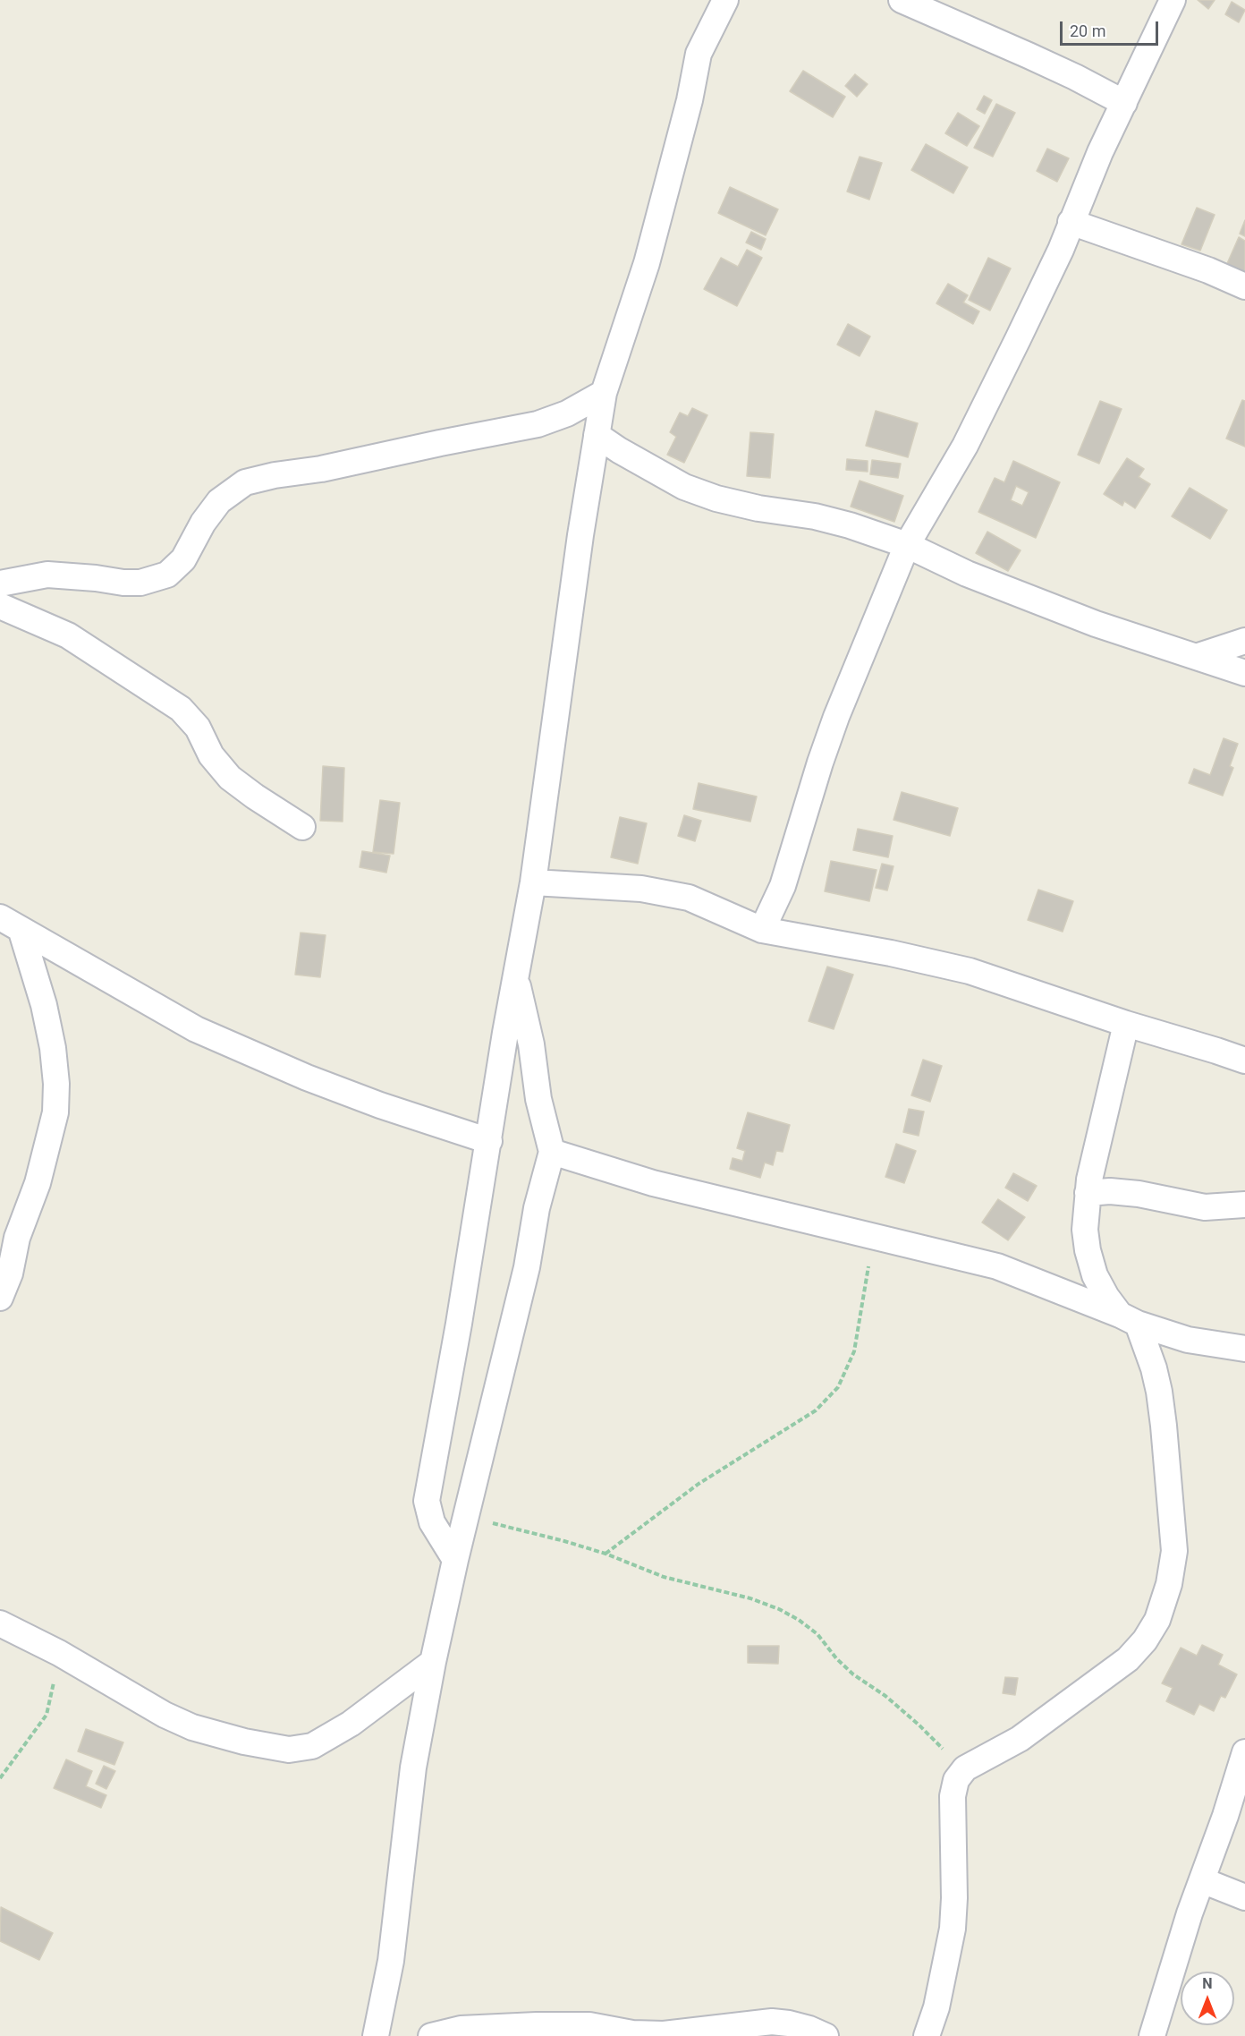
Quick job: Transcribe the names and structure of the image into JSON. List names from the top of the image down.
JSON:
{
  "scale_bar": "20 m",
  "north": "top"
}
